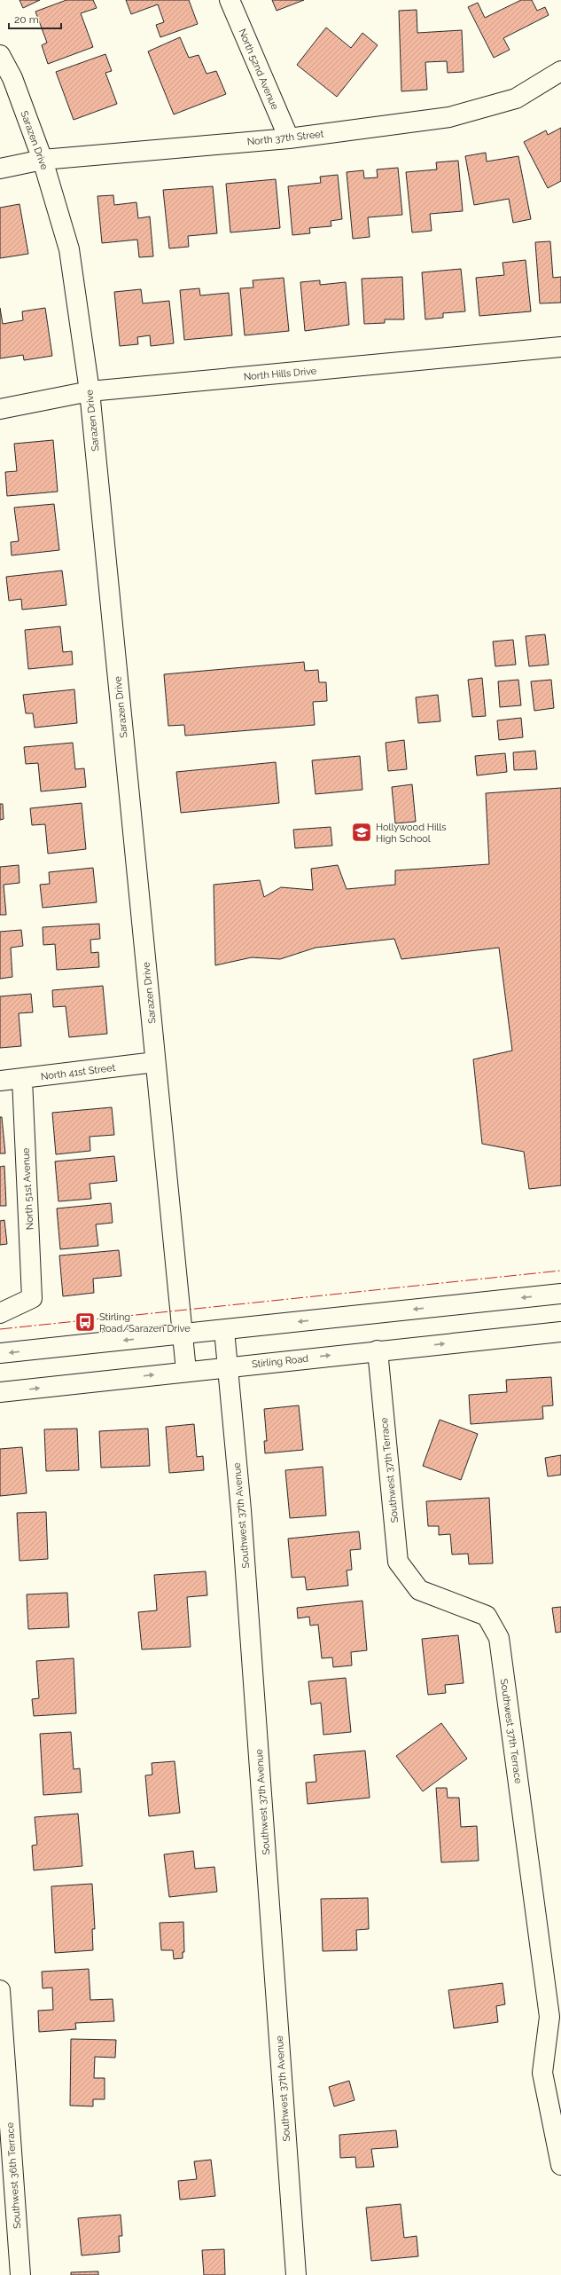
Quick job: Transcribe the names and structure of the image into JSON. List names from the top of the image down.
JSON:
{
  "streets": {
    "street": [
      "North 52nd Avenue",
      "North 37th Street",
      "Sarazen Drive",
      "North Hills Drive",
      "North 41st Street",
      "North 51st Avenue",
      "Stirling Road",
      "Southwest 37th Terrace",
      "Southwest 37th Avenue",
      "Southwest 36th Terrace"
    ]
  },
  "crossings": [
    ["North 52nd Avenue", "North 37th Street"],
    ["North 37th Street", "Sarazen Drive"],
    ["Sarazen Drive", "North Hills Drive"],
    ["Sarazen Drive", "North 41st Street"],
    ["Sarazen Drive", "Stirling Road"],
    ["North 41st Street", "North 51st Avenue"],
    ["Stirling Road", "Southwest 37th Terrace"],
    ["Stirling Road", "Southwest 37th Avenue"]
  ],
  "places": {
    "school or university": ["Hollywood Hills High School"],
    "bus stop": ["Stirling Road/Sarazen Drive"]
  },
  "scale_bar": "20 m"
}
